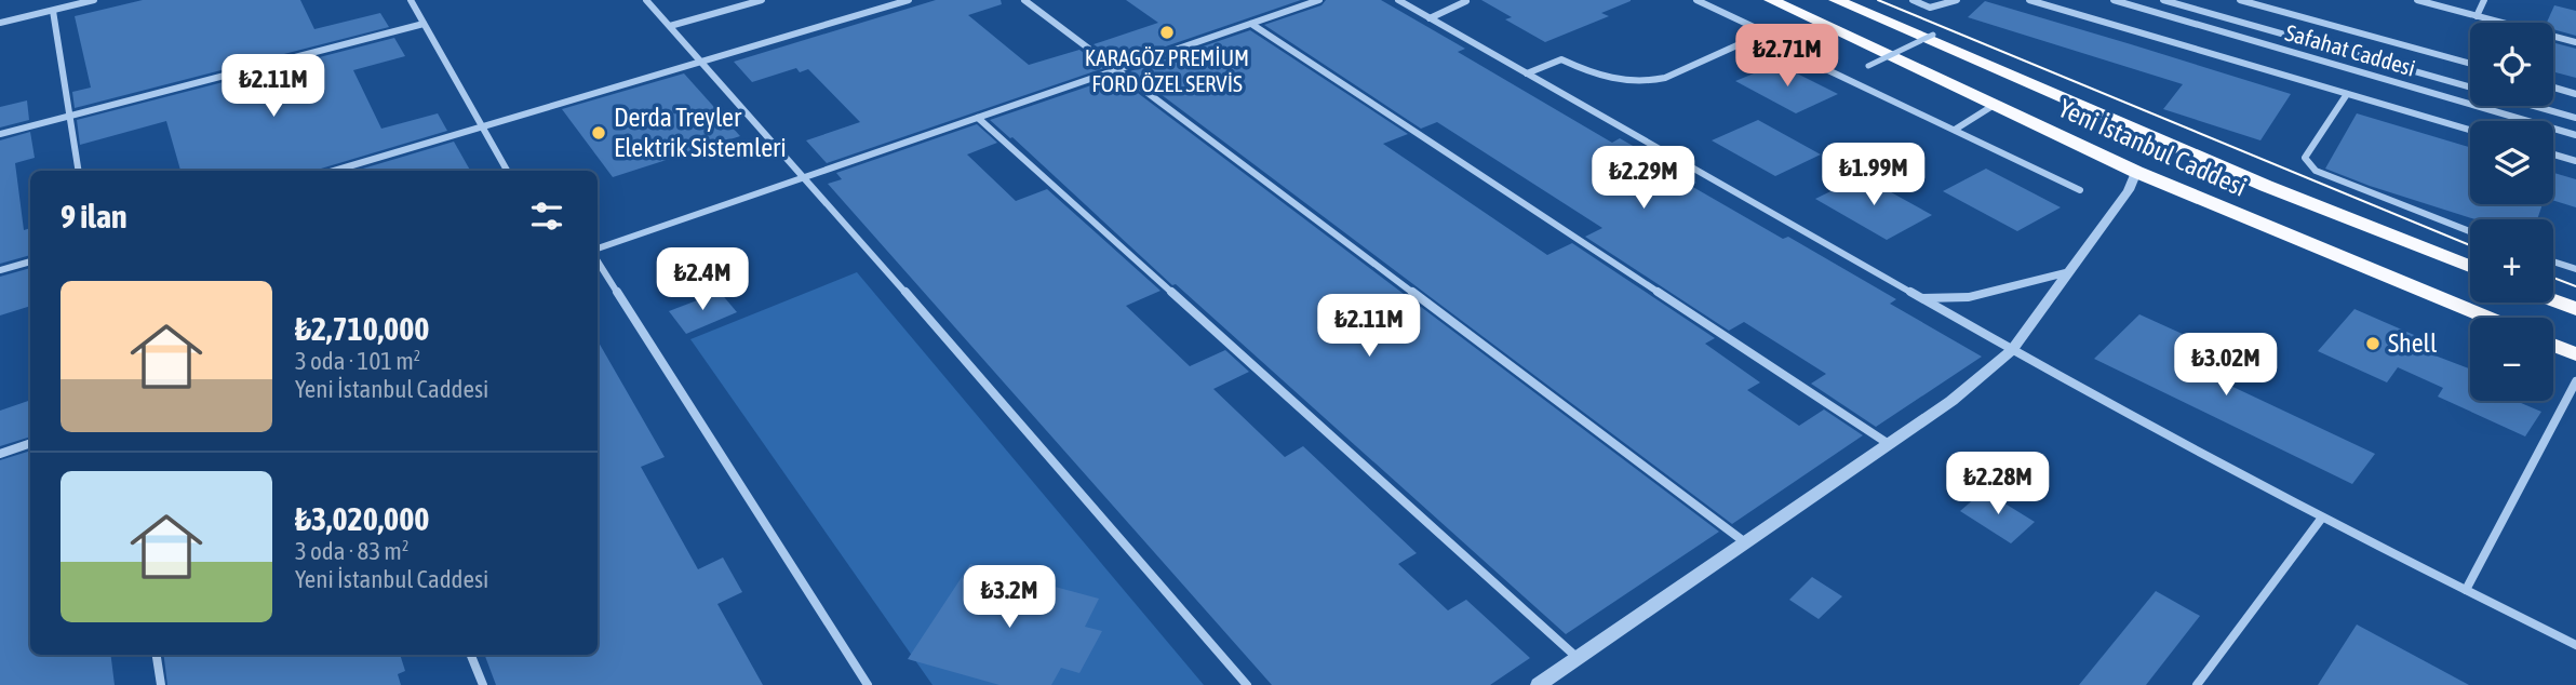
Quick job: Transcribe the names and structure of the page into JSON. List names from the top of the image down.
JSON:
{
  "streets": {
    "highway": ["Yeni İstanbul Caddesi"],
    "street": ["Safahat Caddesi"]
  },
  "places": ["KARAGÖZ PREMİUM FORD ÖZEL SERVİS", "Derda Treyler Elektrik Sistemleri", "Shell"],
  "page": {
    "map_buttons": ["+", "−"],
    "price": [
      "₺2.71M",
      "₺2.11M",
      "₺1.99M",
      "₺2.29M",
      "₺2.4M",
      "₺2.11M",
      "₺3.02M",
      "₺2.28M",
      "₺3.2M"
    ],
    "heading": "9 ilan",
    "list": [
      {
        "name": "₺2,710,000",
        "note": "3 oda · 101 m² · Yeni İstanbul Caddesi"
      },
      {
        "name": "₺3,020,000",
        "note": "3 oda · 83 m² · Yeni İstanbul Caddesi"
      }
    ]
  }
}
